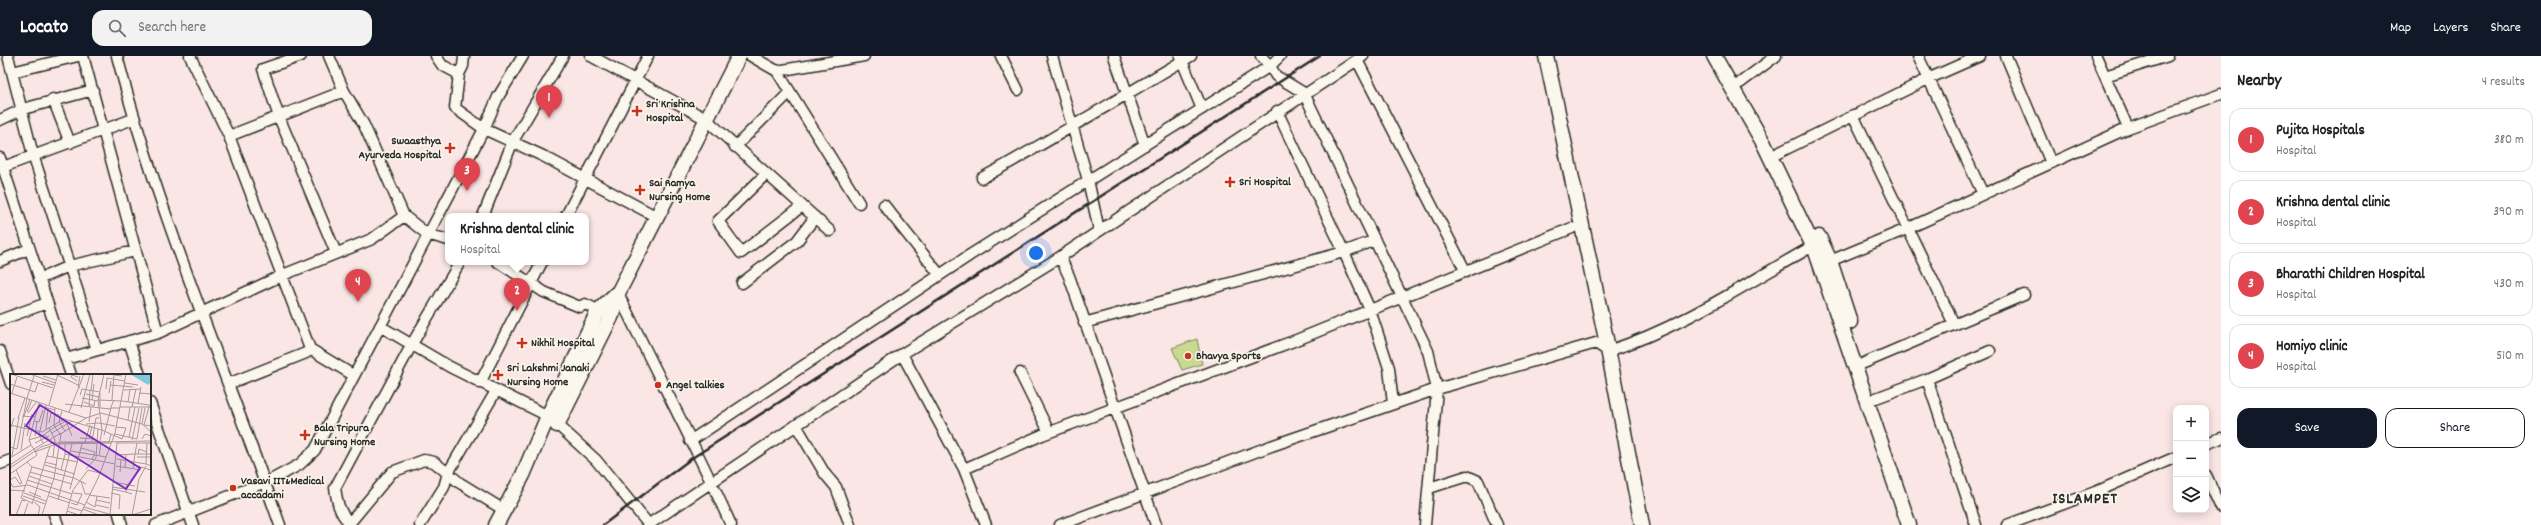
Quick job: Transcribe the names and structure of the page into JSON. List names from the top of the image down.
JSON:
{
  "districts": ["ISLAMPET"],
  "places": {
    "health": [
      "Sri Krishna Hospital",
      "Swaasthya Ayurveda Hospital",
      "Sri Hospital",
      "Sai Ramya Nursing Home",
      "Nikhil Hospital",
      "Sri Lakshmi Janaki Nursing Home",
      "Bala Tripura Nursing Home"
    ],
    "other": ["Bhavya Sports", "Angel talkies", "Vasavi IIT&Medical accadami"]
  },
  "page": {
    "header": "Locato",
    "search": "Search here",
    "nav": ["Map", "Layers", "Share"],
    "heading": ["Nearby", "4 results"],
    "pins": [
      "1",
      "3",
      "4",
      "2"
    ],
    "list": [
      {
        "mark": "1",
        "name": "Pujita Hospitals",
        "note": "Hospital",
        "value": "380 m"
      },
      {
        "mark": "2",
        "name": "Krishna dental clinic",
        "note": "Hospital",
        "value": "390 m"
      },
      {
        "mark": "3",
        "name": "Bharathi Children Hospital",
        "note": "Hospital",
        "value": "430 m"
      },
      {
        "mark": "4",
        "name": "Homiyo clinic",
        "note": "Hospital",
        "value": "510 m"
      }
    ],
    "popup": ["Krishna dental clinic", "Hospital"],
    "buttons": ["Save", "Share"],
    "map_buttons": ["+", "−"]
  }
}
